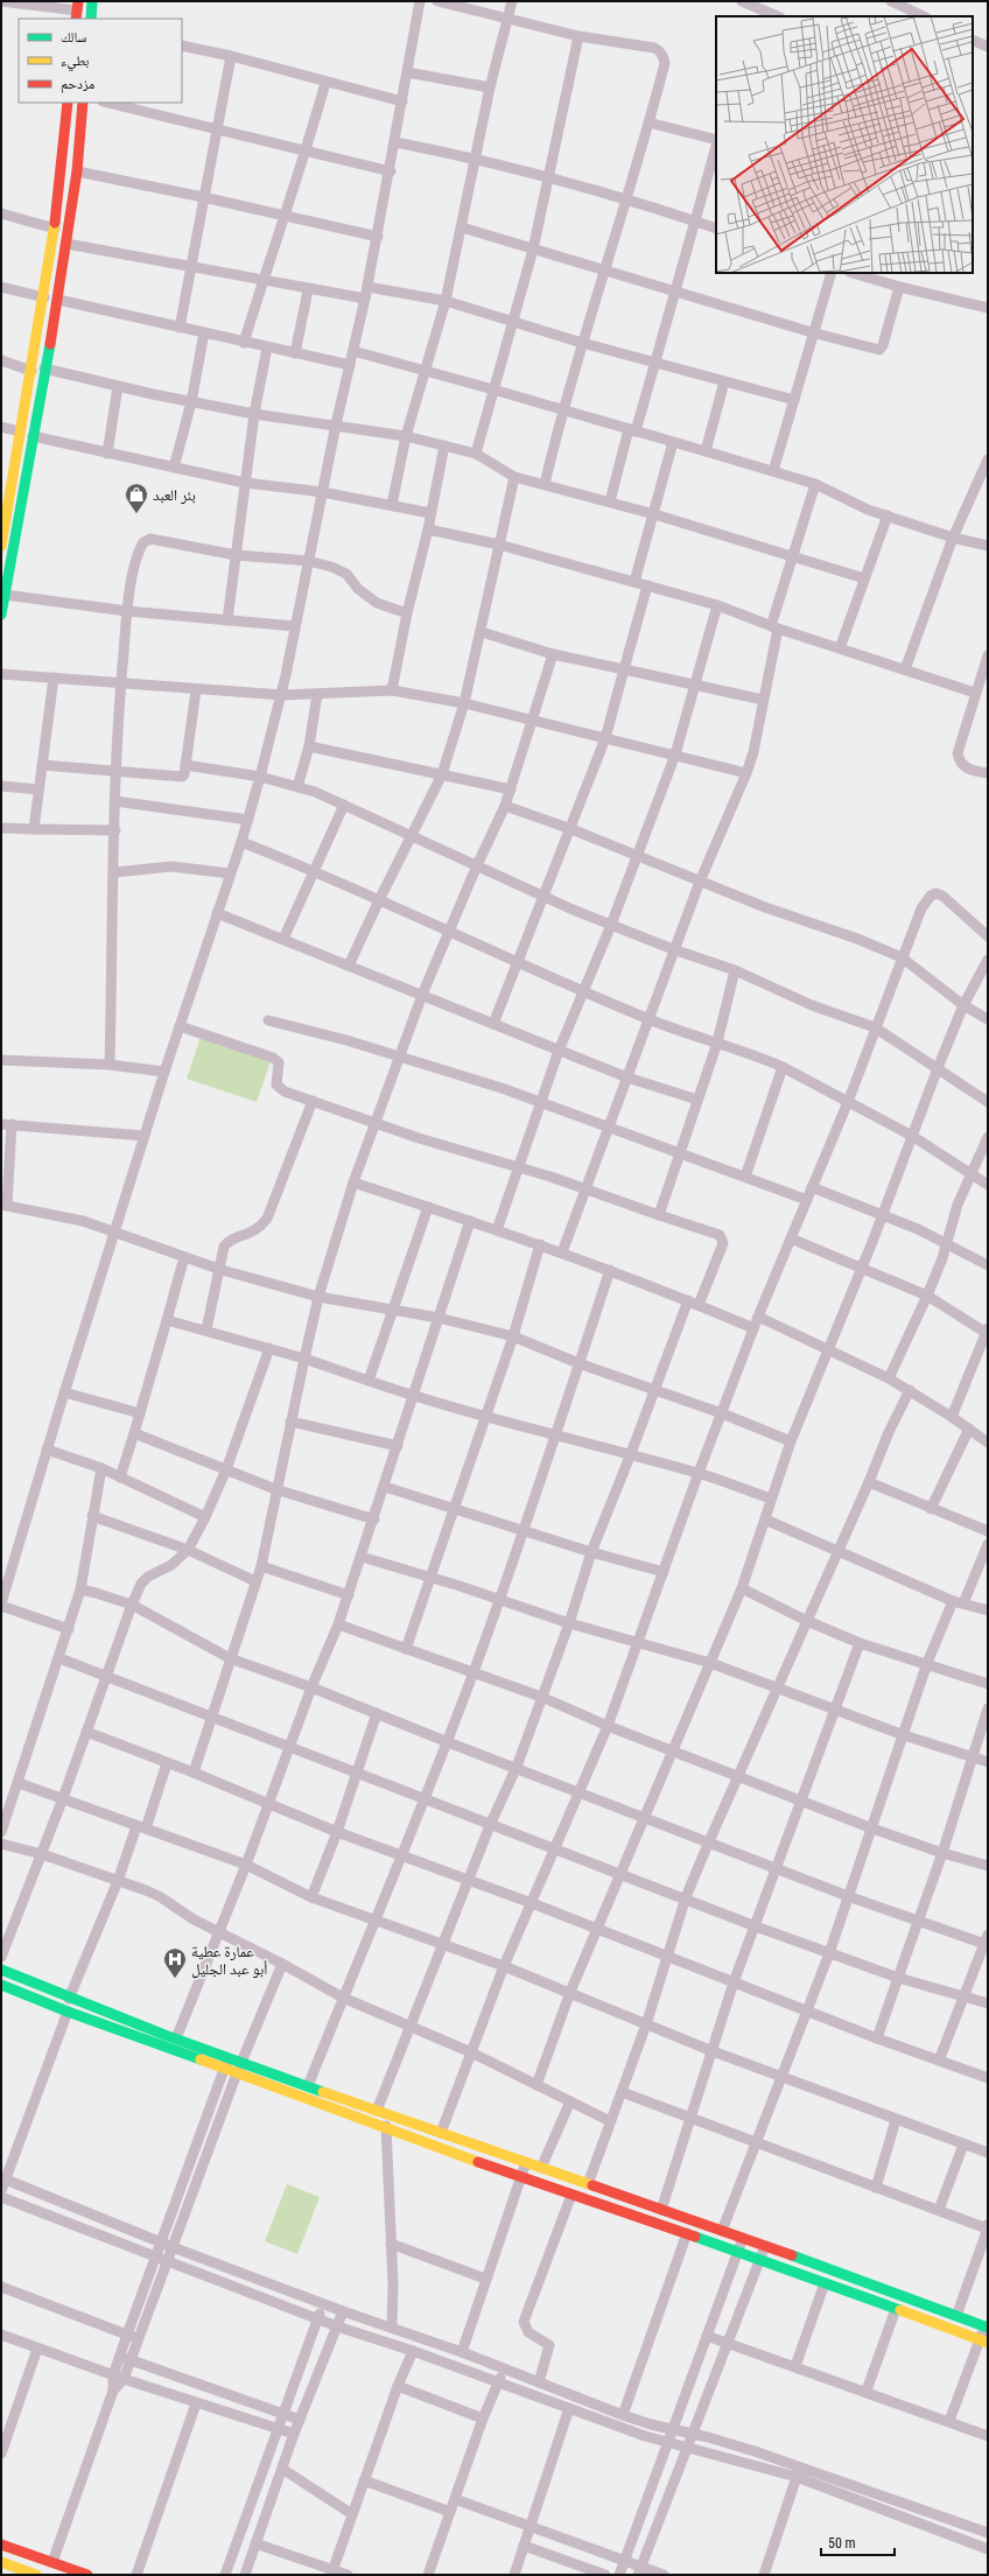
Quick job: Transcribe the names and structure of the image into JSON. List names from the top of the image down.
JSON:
{
  "places": {
    "shop": ["بئر العبد"],
    "hospital": ["عمارة عطية أبو عبد الجليل"]
  },
  "legend": ["سالك", "بطيء", "مزدحم"],
  "scale_bar": "50 m"
}
